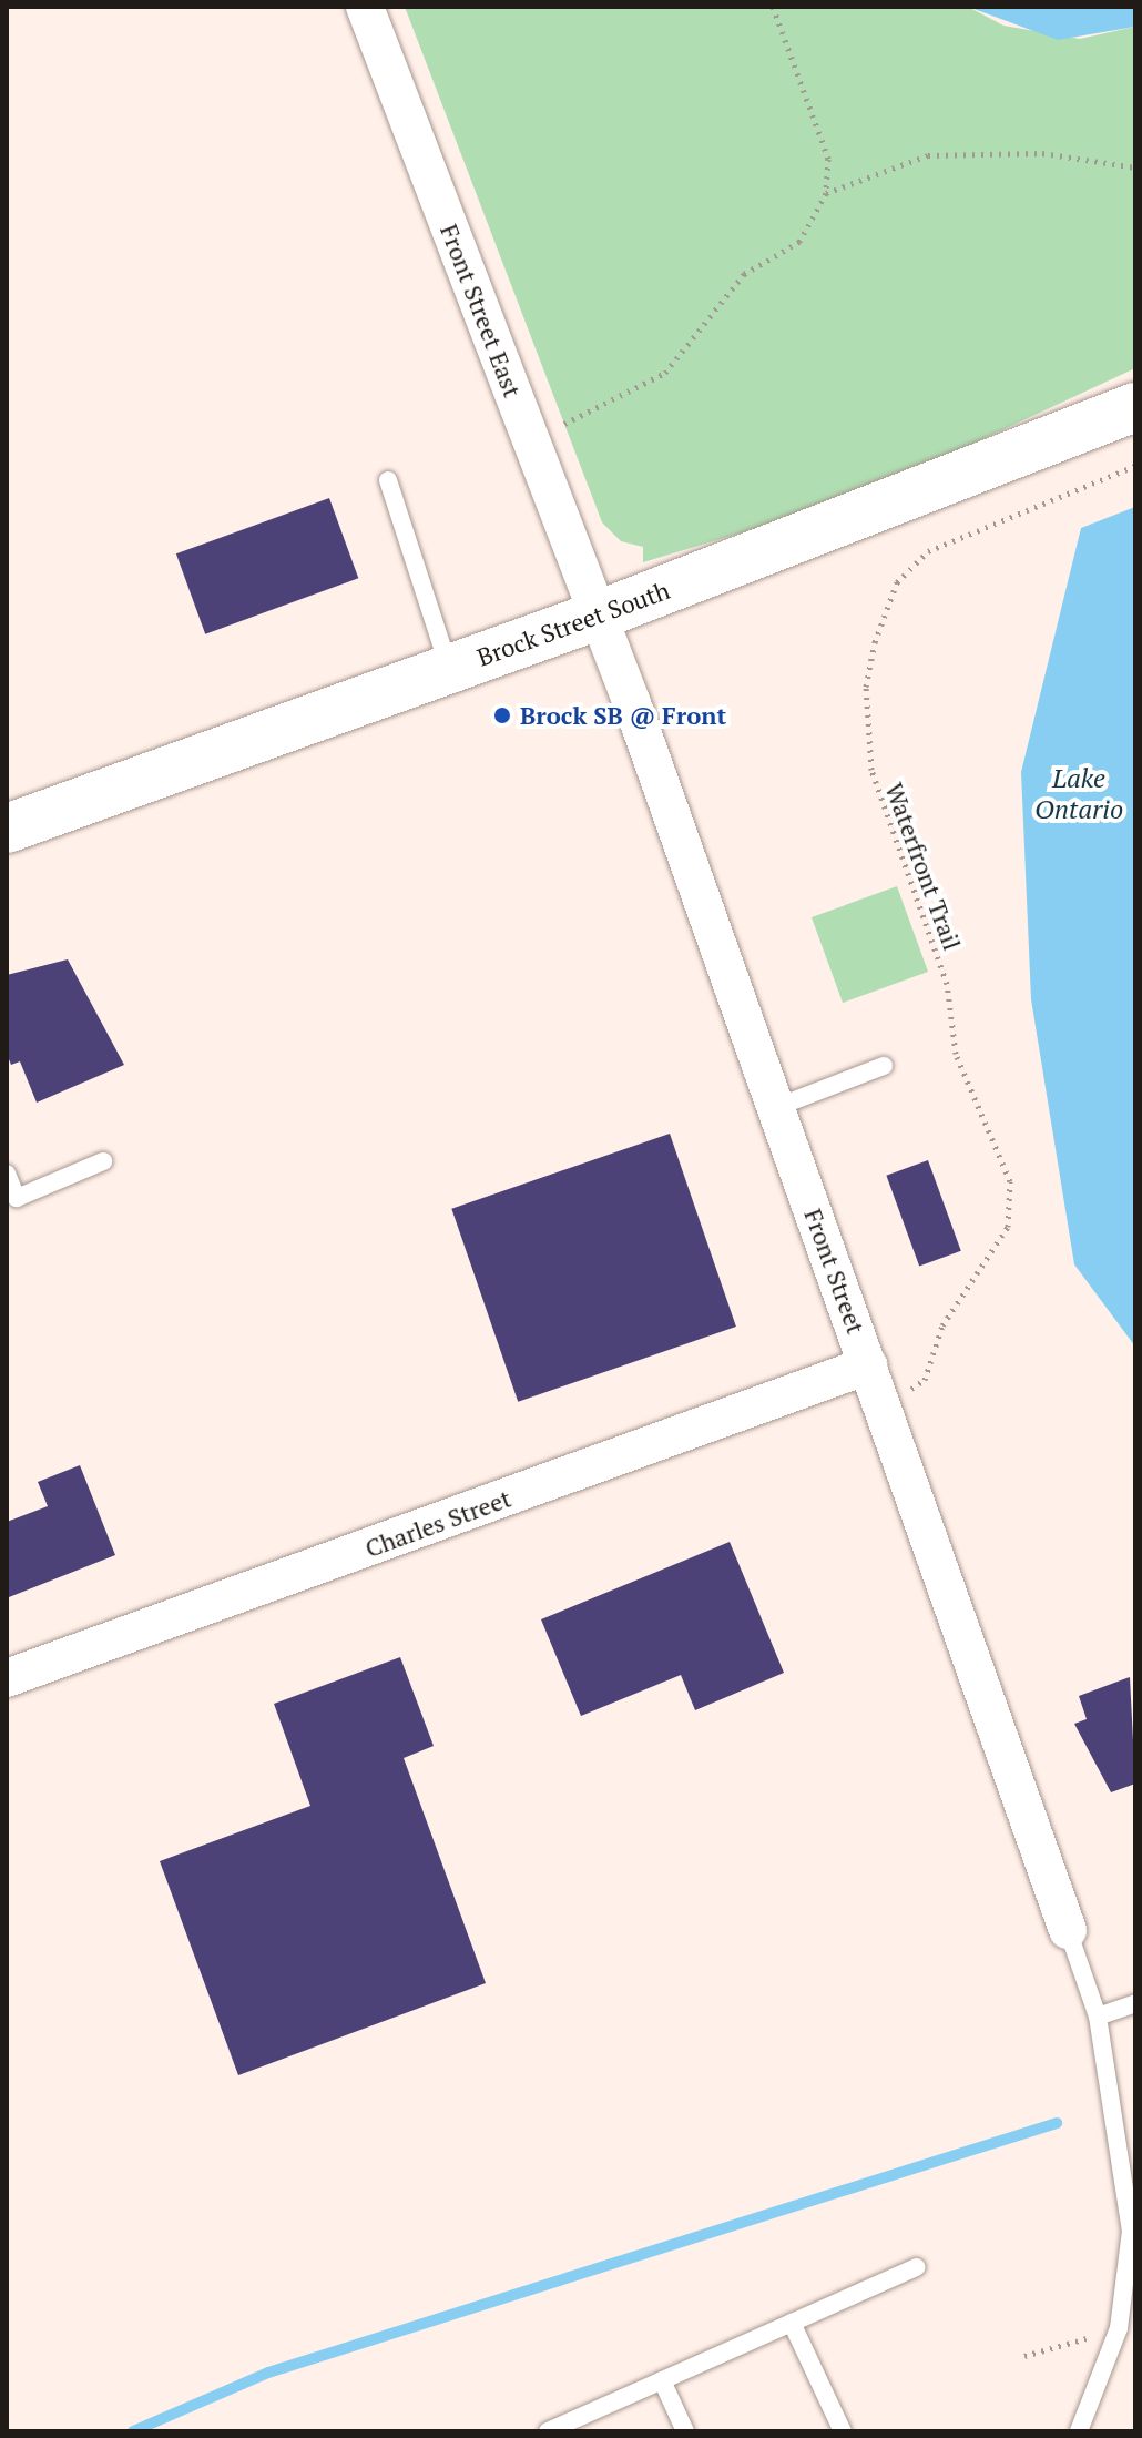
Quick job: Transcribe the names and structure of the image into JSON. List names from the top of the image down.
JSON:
{
  "streets": {
    "main road": ["Brock Street South"],
    "street": ["Front Street East", "Front Street", "Charles Street"],
    "path": ["Waterfront Trail"]
  },
  "crossings": [
    ["Front Street East", "Brock Street South"],
    ["Front Street East", "Front Street"],
    ["Brock Street South", "Front Street"],
    ["Front Street", "Charles Street"]
  ],
  "water": ["Lake Ontario"],
  "places": ["Brock SB @ Front"]
}
